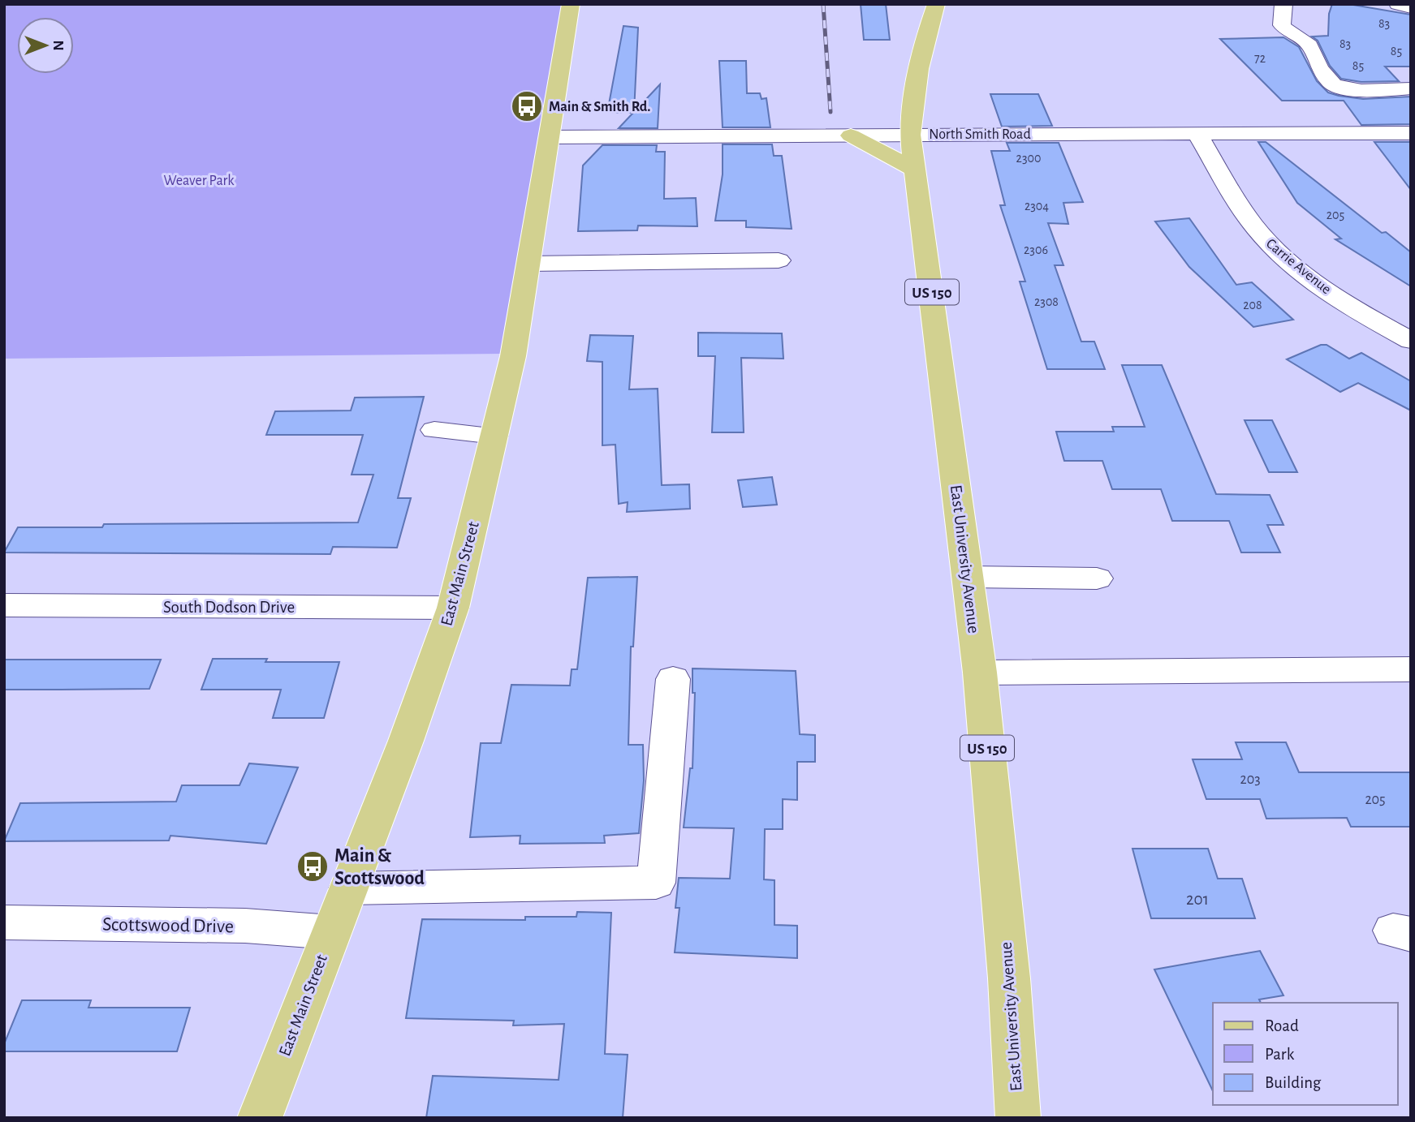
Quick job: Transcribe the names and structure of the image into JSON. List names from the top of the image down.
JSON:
{
  "streets": {
    "main road": ["US 150", "East University Avenue", "East Main Street"],
    "street": [
      "North Smith Road",
      "Carrie Avenue",
      "South Dodson Drive",
      "Scottswood Drive"
    ]
  },
  "crossings": [
    ["North Smith Road", "Carrie Avenue"],
    ["North Smith Road", "East University Avenue"],
    ["North Smith Road", "East Main Street"],
    ["East Main Street", "South Dodson Drive"],
    ["East Main Street", "Scottswood Drive"]
  ],
  "parks": ["Weaver Park"],
  "places": {
    "bus stop": ["Main & Smith Rd.", "Main & Scottswood"]
  },
  "house_numbers": [
    "83",
    "83",
    "85",
    "72",
    "85",
    "2300",
    "2304",
    "205",
    "2306",
    "2308",
    "208",
    "203",
    "205",
    "201"
  ],
  "legend": ["Road", "Park", "Building"],
  "north": "right"
}
